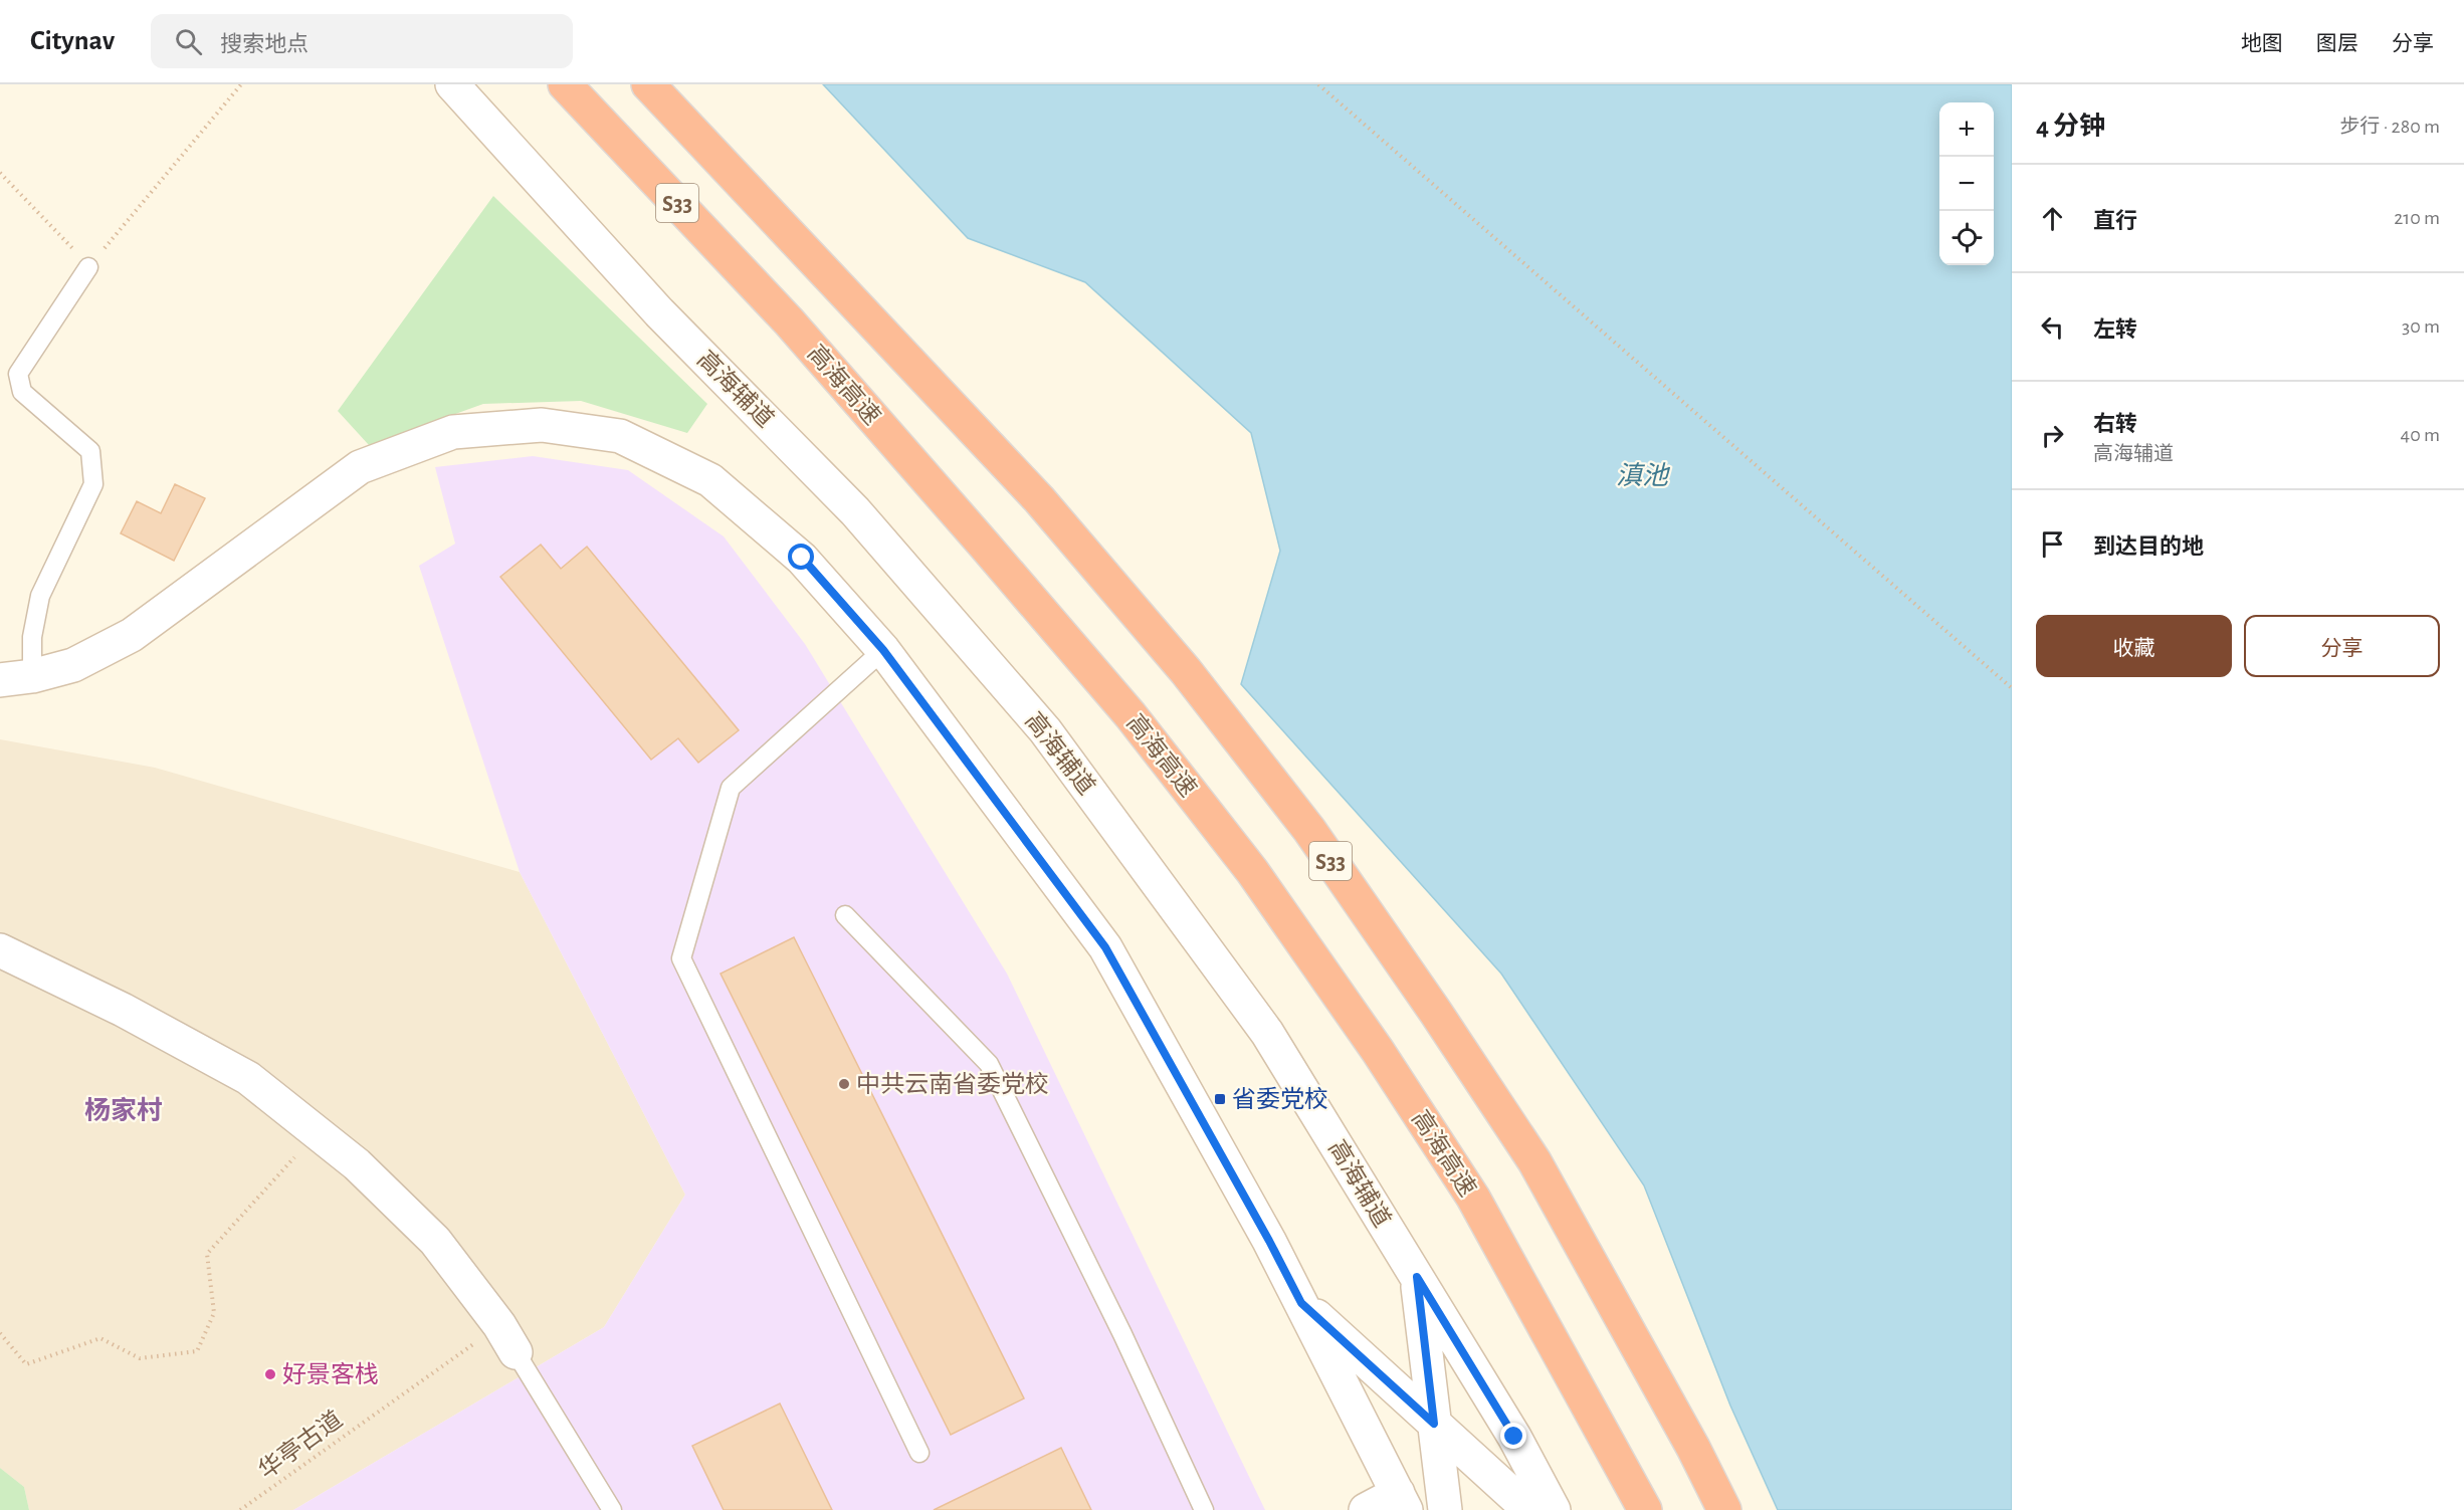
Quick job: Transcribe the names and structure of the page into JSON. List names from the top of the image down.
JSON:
{
  "streets": {
    "highway": ["S33", "高海高速"],
    "main road": ["高海辅道"],
    "path": ["华亭古道"]
  },
  "districts": ["杨家村"],
  "water": ["滇池"],
  "places": {
    "other": ["中共云南省委党校", "好景客栈"],
    "transit": ["省委党校"]
  },
  "page": {
    "header": "Citynav",
    "search": "搜索地点",
    "nav": ["地图", "图层", "分享"],
    "heading": ["4 分钟", "步行 · 280 m"],
    "map_buttons": ["+", "−"],
    "list": [
      ["直行", "210 m"],
      ["左转", "30 m"],
      ["右转", "高海辅道", "40 m"],
      "到达目的地"
    ],
    "buttons": ["收藏", "分享"]
  }
}
